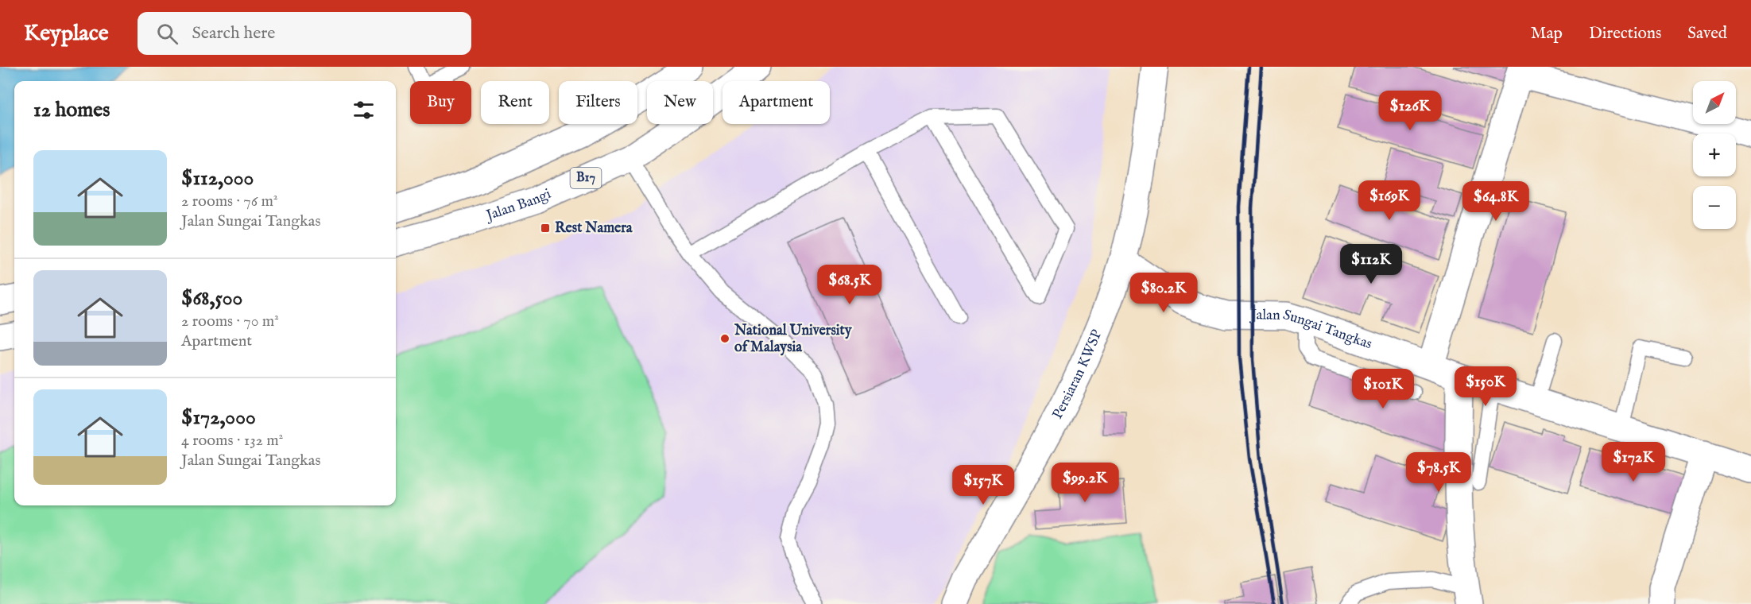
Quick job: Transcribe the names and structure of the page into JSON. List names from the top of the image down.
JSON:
{
  "streets": {
    "street": [
      "B17",
      "Jalan Bangi",
      "Jalan Sungai Tangkas",
      "Persiaran KWSP"
    ]
  },
  "crossings": [
    ["Jalan Sungai Tangkas", "Persiaran KWSP"]
  ],
  "places": {
    "transit": ["Rest Namera"],
    "other": ["National University of Malaysia"]
  },
  "north": "top right",
  "page": {
    "header": "Keyplace",
    "search": "Search here",
    "nav": ["Map", "Directions", "Saved"],
    "map_buttons": ["+", "−"],
    "chip": [
      "Buy",
      "Rent",
      "Filters",
      "New",
      "Apartment"
    ],
    "heading": "12 homes",
    "price": [
      "$126K",
      "$169K",
      "$64.8K",
      "$112K",
      "$68.5K",
      "$80.2K",
      "$150K",
      "$101K",
      "$172K",
      "$78.5K",
      "$99.2K",
      "$157K"
    ],
    "list": [
      {
        "name": "$112,000",
        "note": "2 rooms · 76 m² · Jalan Sungai Tangkas"
      },
      {
        "name": "$68,500",
        "note": "2 rooms · 70 m² · Apartment"
      },
      {
        "name": "$172,000",
        "note": "4 rooms · 132 m² · Jalan Sungai Tangkas"
      }
    ]
  }
}
